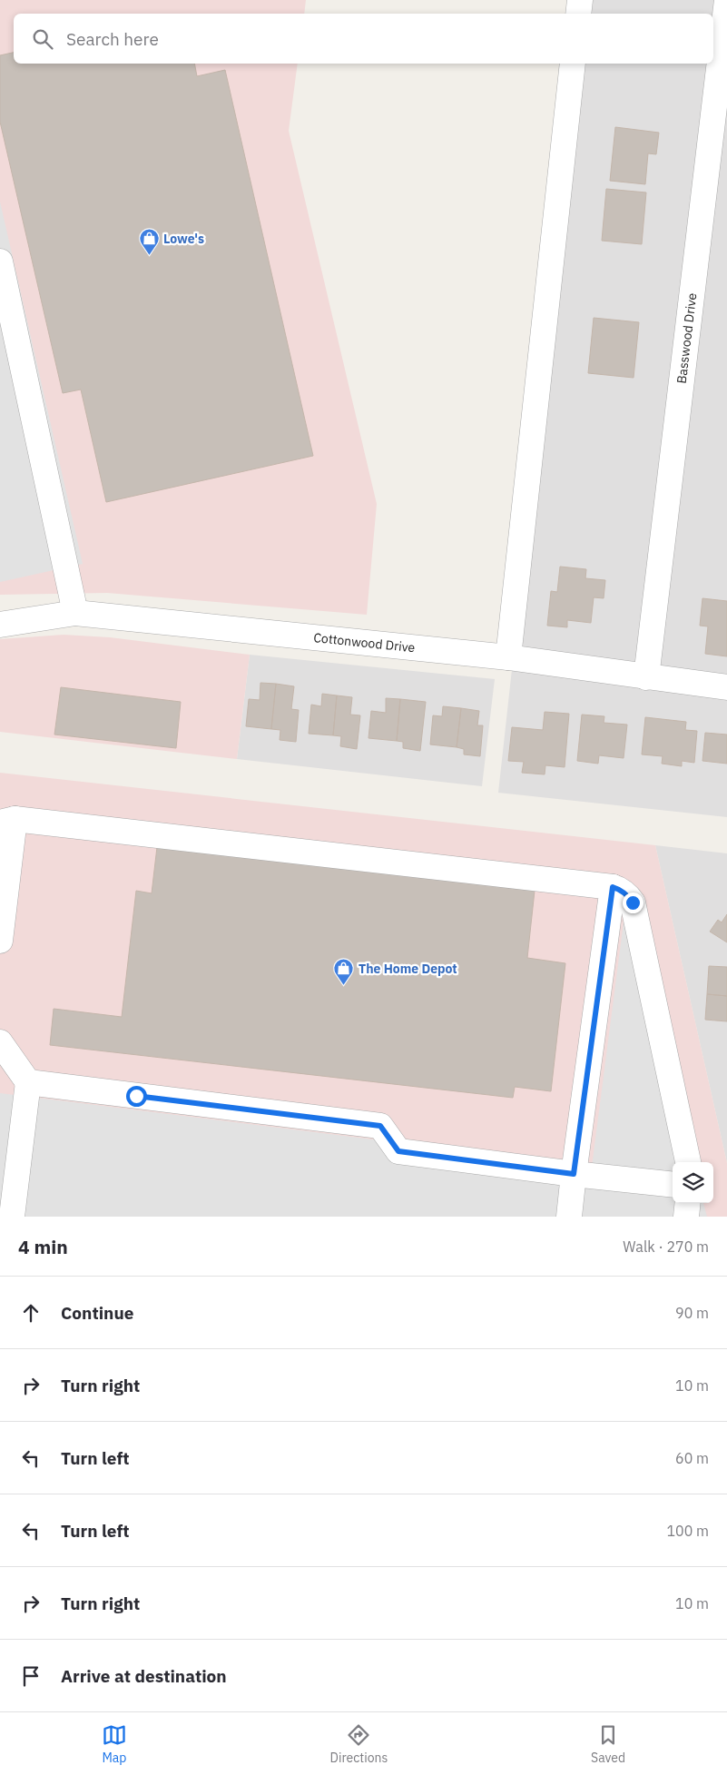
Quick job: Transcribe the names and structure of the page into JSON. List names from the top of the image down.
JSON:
{
  "streets": {
    "street": ["Basswood Drive", "Cottonwood Drive"]
  },
  "crossings": [
    ["Basswood Drive", "Cottonwood Drive"]
  ],
  "places": {
    "shop": ["Lowe's", "The Home Depot"]
  },
  "page": {
    "search": "Search here",
    "heading": ["4 min", "Walk · 270 m"],
    "list": [
      ["Continue", "90 m"],
      ["Turn right", "10 m"],
      ["Turn left", "60 m"],
      ["Turn left", "100 m"],
      ["Turn right", "10 m"],
      "Arrive at destination"
    ],
    "nav": ["Map", "Directions", "Saved"]
  }
}
